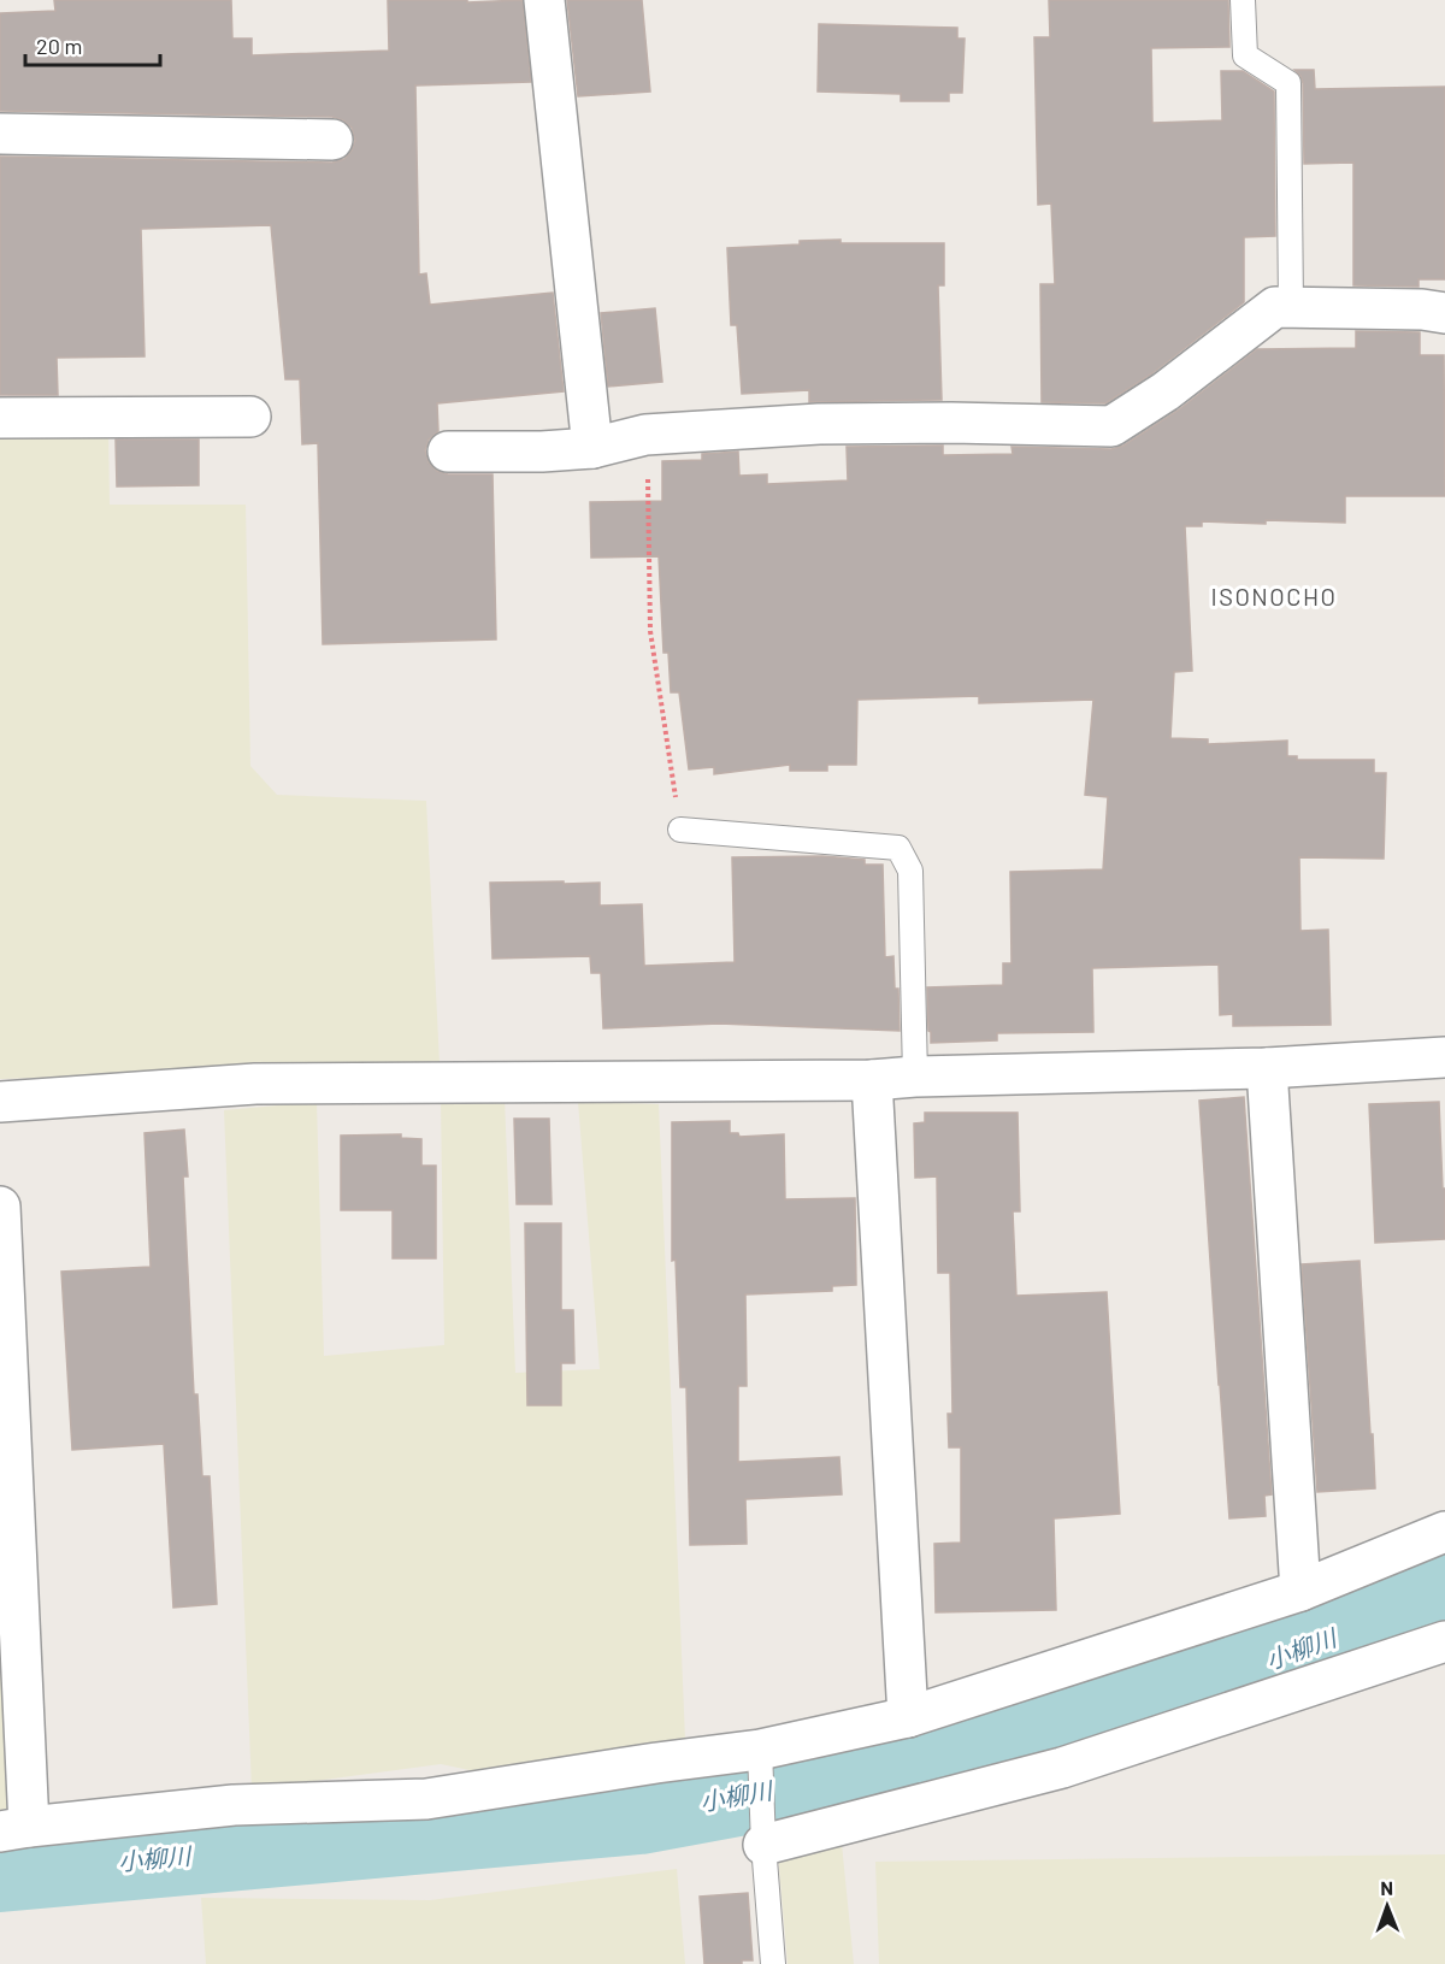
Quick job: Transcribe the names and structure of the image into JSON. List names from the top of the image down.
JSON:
{
  "districts": ["ISONOCHO"],
  "water": ["小柳川"],
  "scale_bar": "20 m",
  "north": "top"
}
